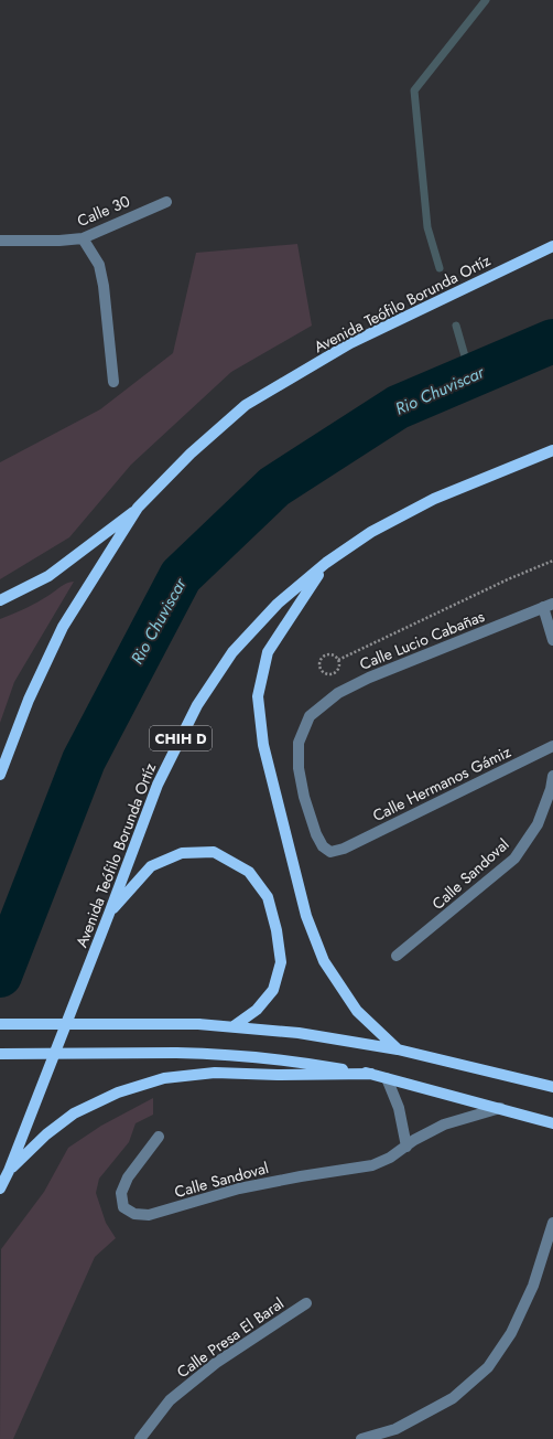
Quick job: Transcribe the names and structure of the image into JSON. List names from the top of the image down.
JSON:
{
  "streets": {
    "main road": ["Avenida Teófilo Borunda Ortíz", "CHIH D"],
    "street": [
      "Calle 30",
      "Calle Lucio Cabañas",
      "Calle Hermanos Gámiz",
      "Calle Sandoval",
      "Calle Presa El Baral"
    ]
  },
  "crossings": [
    ["Calle Lucio Cabañas", "Calle Hermanos Gámiz"]
  ],
  "water": ["Rio Chuviscar"]
}
